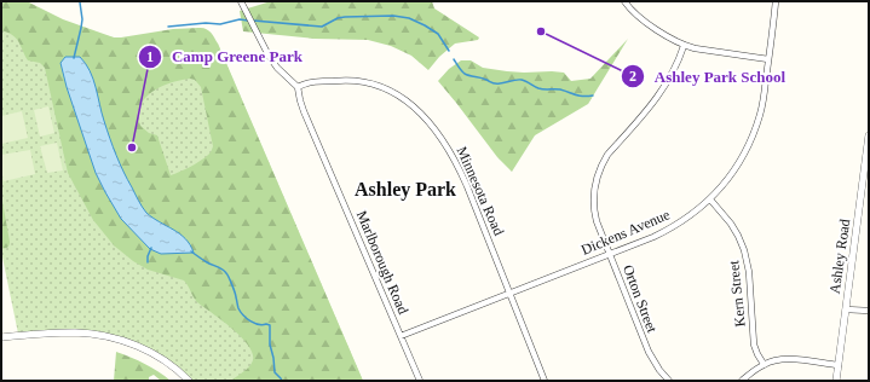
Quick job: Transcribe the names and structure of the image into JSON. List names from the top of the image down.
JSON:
{
  "streets": {
    "street": [
      "Minnesota Road",
      "Dickens Avenue",
      "Ashley Road",
      "Marlborough Road",
      "Kern Street",
      "Orton Street"
    ]
  },
  "crossings": [
    ["Minnesota Road", "Dickens Avenue"],
    ["Minnesota Road", "Marlborough Road"],
    ["Dickens Avenue", "Marlborough Road"],
    ["Dickens Avenue", "Kern Street"],
    ["Dickens Avenue", "Orton Street"]
  ],
  "districts": ["Ashley Park"],
  "places": ["Ashley Park School", "Camp Greene Park"]
}
